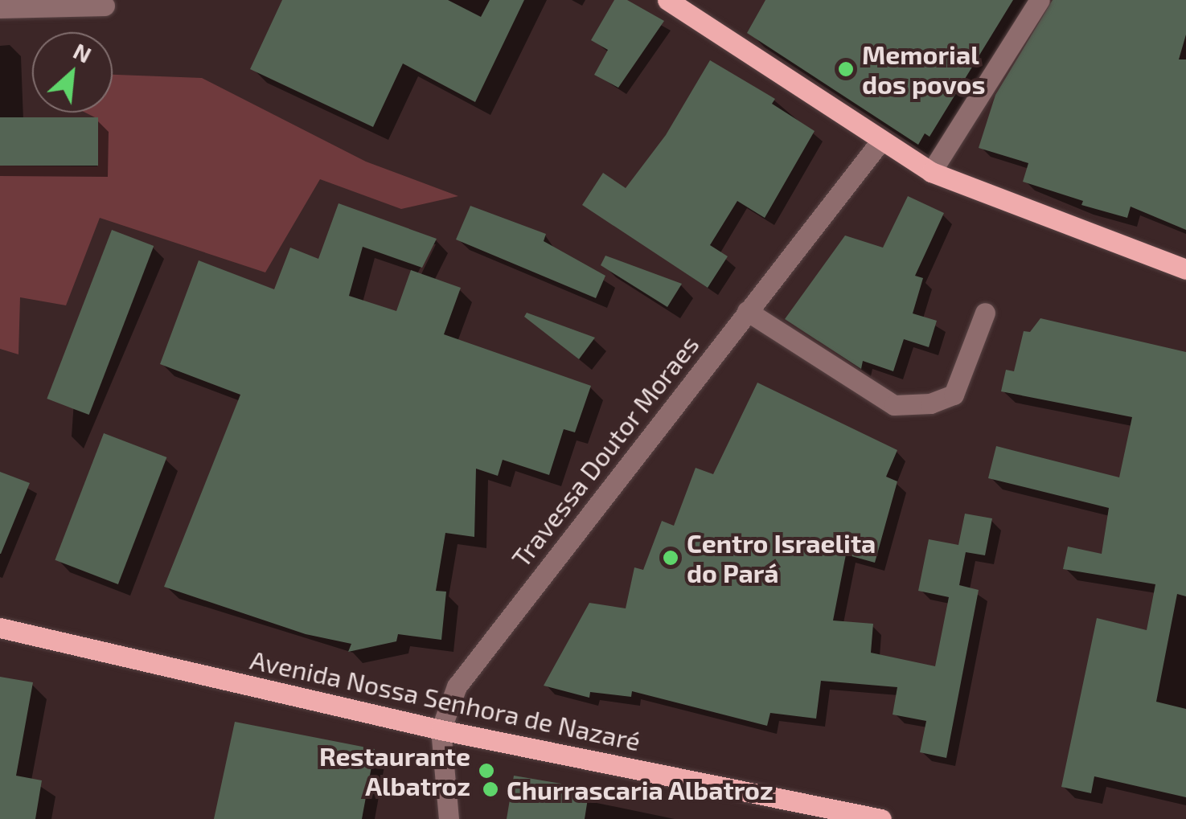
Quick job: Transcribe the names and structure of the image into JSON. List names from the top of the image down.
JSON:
{
  "streets": {
    "main road": ["Avenida Nossa Senhora de Nazaré"],
    "street": ["Travessa Doutor Moraes"]
  },
  "crossings": [
    ["Travessa Doutor Moraes", "Avenida Nossa Senhora de Nazaré"]
  ],
  "places": [
    "Memorial dos povos",
    "Centro Israelita do Pará",
    "Restaurante Albatroz",
    "Churrascaria Albatroz"
  ],
  "north": "top right"
}
